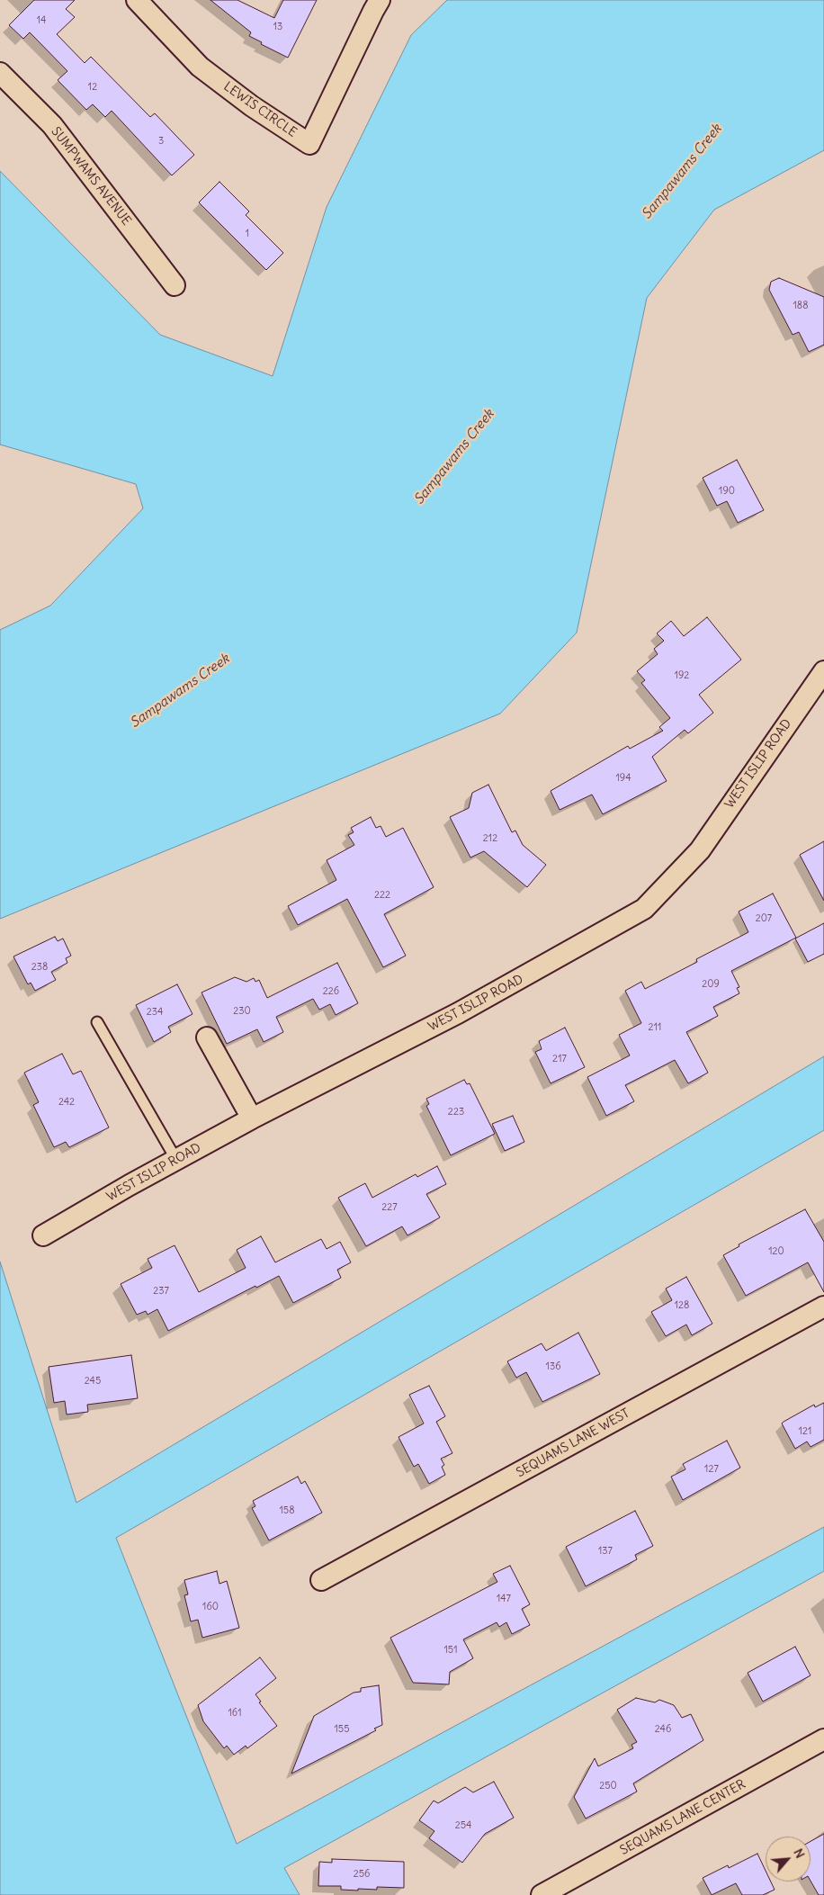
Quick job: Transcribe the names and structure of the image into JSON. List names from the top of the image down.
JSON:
{
  "streets": {
    "street": [
      "LEWIS CIRCLE",
      "SUMPWAMS AVENUE",
      "WEST ISLIP ROAD",
      "SEQUAMS LANE WEST",
      "SEQUAMS LANE CENTER"
    ]
  },
  "water": ["Sampawams Creek"],
  "house_numbers": [
    "14",
    "13",
    "12",
    "3",
    "1",
    "188",
    "190",
    "192",
    "194",
    "212",
    "222",
    "207",
    "238",
    "209",
    "226",
    "230",
    "234",
    "211",
    "217",
    "242",
    "223",
    "227",
    "120",
    "237",
    "128",
    "136",
    "245",
    "121",
    "127",
    "158",
    "137",
    "147",
    "160",
    "151",
    "161",
    "155",
    "246",
    "250",
    "254",
    "256"
  ],
  "north": "top right"
}
